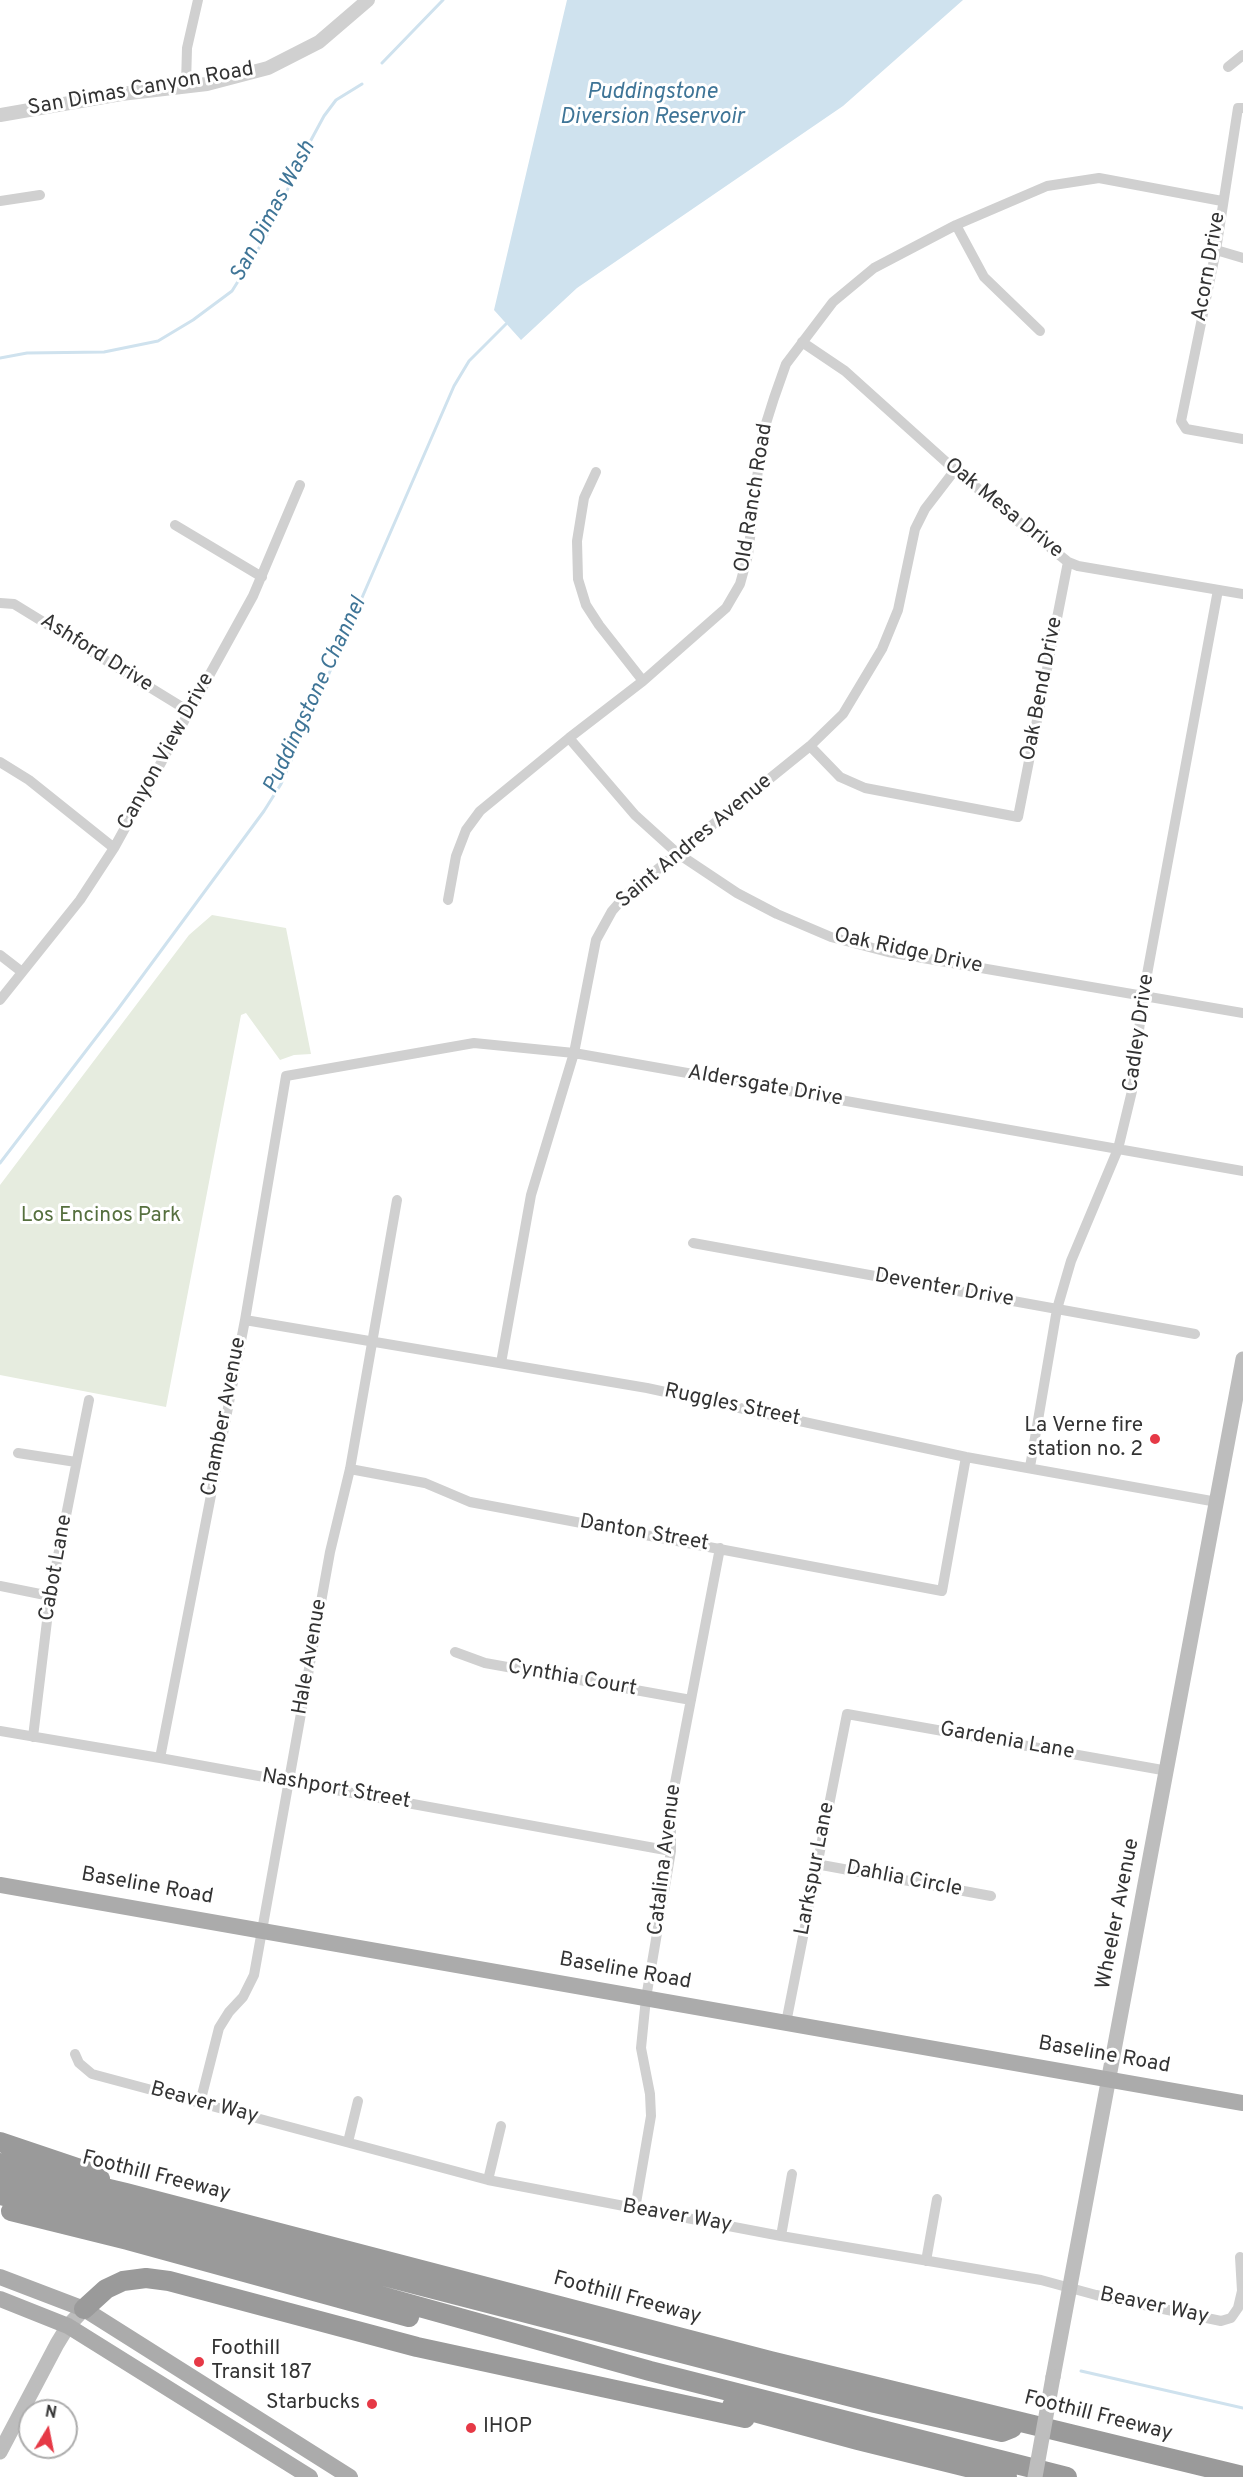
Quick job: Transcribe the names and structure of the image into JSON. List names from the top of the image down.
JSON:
{
  "streets": {
    "highway": ["Foothill Freeway"],
    "main road": ["Baseline Road", "Wheeler Avenue"],
    "street": [
      "San Dimas Canyon Road",
      "Acorn Drive",
      "Old Ranch Road",
      "Oak Mesa Drive",
      "Ashford Drive",
      "Oak Bend Drive",
      "Canyon View Drive",
      "Saint Andres Avenue",
      "Oak Ridge Drive",
      "Cadley Drive",
      "Aldersgate Drive",
      "Deventer Drive",
      "Ruggles Street",
      "Chamber Avenue",
      "Danton Street",
      "Cabot Lane",
      "Hale Avenue",
      "Cynthia Court",
      "Gardenia Lane",
      "Nashport Street",
      "Catalina Avenue",
      "Larkspur Lane",
      "Dahlia Circle",
      "Beaver Way"
    ]
  },
  "crossings": [
    ["Acorn Drive", "Old Ranch Road"],
    ["Old Ranch Road", "Oak Mesa Drive"],
    ["Old Ranch Road", "Oak Ridge Drive"],
    ["Oak Mesa Drive", "Oak Bend Drive"],
    ["Oak Mesa Drive", "Saint Andres Avenue"],
    ["Oak Mesa Drive", "Cadley Drive"],
    ["Ashford Drive", "Canyon View Drive"],
    ["Oak Bend Drive", "Saint Andres Avenue"],
    ["Saint Andres Avenue", "Oak Ridge Drive"],
    ["Saint Andres Avenue", "Aldersgate Drive"],
    ["Saint Andres Avenue", "Ruggles Street"],
    ["Oak Ridge Drive", "Cadley Drive"],
    ["Cadley Drive", "Aldersgate Drive"],
    ["Cadley Drive", "Deventer Drive"],
    ["Cadley Drive", "Ruggles Street"],
    ["Aldersgate Drive", "Chamber Avenue"],
    ["Ruggles Street", "Chamber Avenue"],
    ["Ruggles Street", "Danton Street"],
    ["Ruggles Street", "Hale Avenue"],
    ["Ruggles Street", "Wheeler Avenue"],
    ["Chamber Avenue", "Nashport Street"],
    ["Danton Street", "Hale Avenue"],
    ["Danton Street", "Catalina Avenue"],
    ["Cabot Lane", "Nashport Street"],
    ["Hale Avenue", "Nashport Street"],
    ["Hale Avenue", "Baseline Road"],
    ["Hale Avenue", "Beaver Way"],
    ["Cynthia Court", "Catalina Avenue"],
    ["Gardenia Lane", "Larkspur Lane"],
    ["Gardenia Lane", "Wheeler Avenue"],
    ["Nashport Street", "Catalina Avenue"],
    ["Catalina Avenue", "Baseline Road"],
    ["Catalina Avenue", "Beaver Way"],
    ["Larkspur Lane", "Dahlia Circle"],
    ["Larkspur Lane", "Baseline Road"],
    ["Baseline Road", "Wheeler Avenue"],
    ["Wheeler Avenue", "Beaver Way"]
  ],
  "water": ["Puddingstone Diversion Reservoir", "San Dimas Wash", "Puddingstone Channel"],
  "parks": ["Los Encinos Park"],
  "places": [
    "La Verne fire station no. 2",
    "Foothill Transit 187",
    "Starbucks",
    "IHOP"
  ],
  "north": "top"
}
